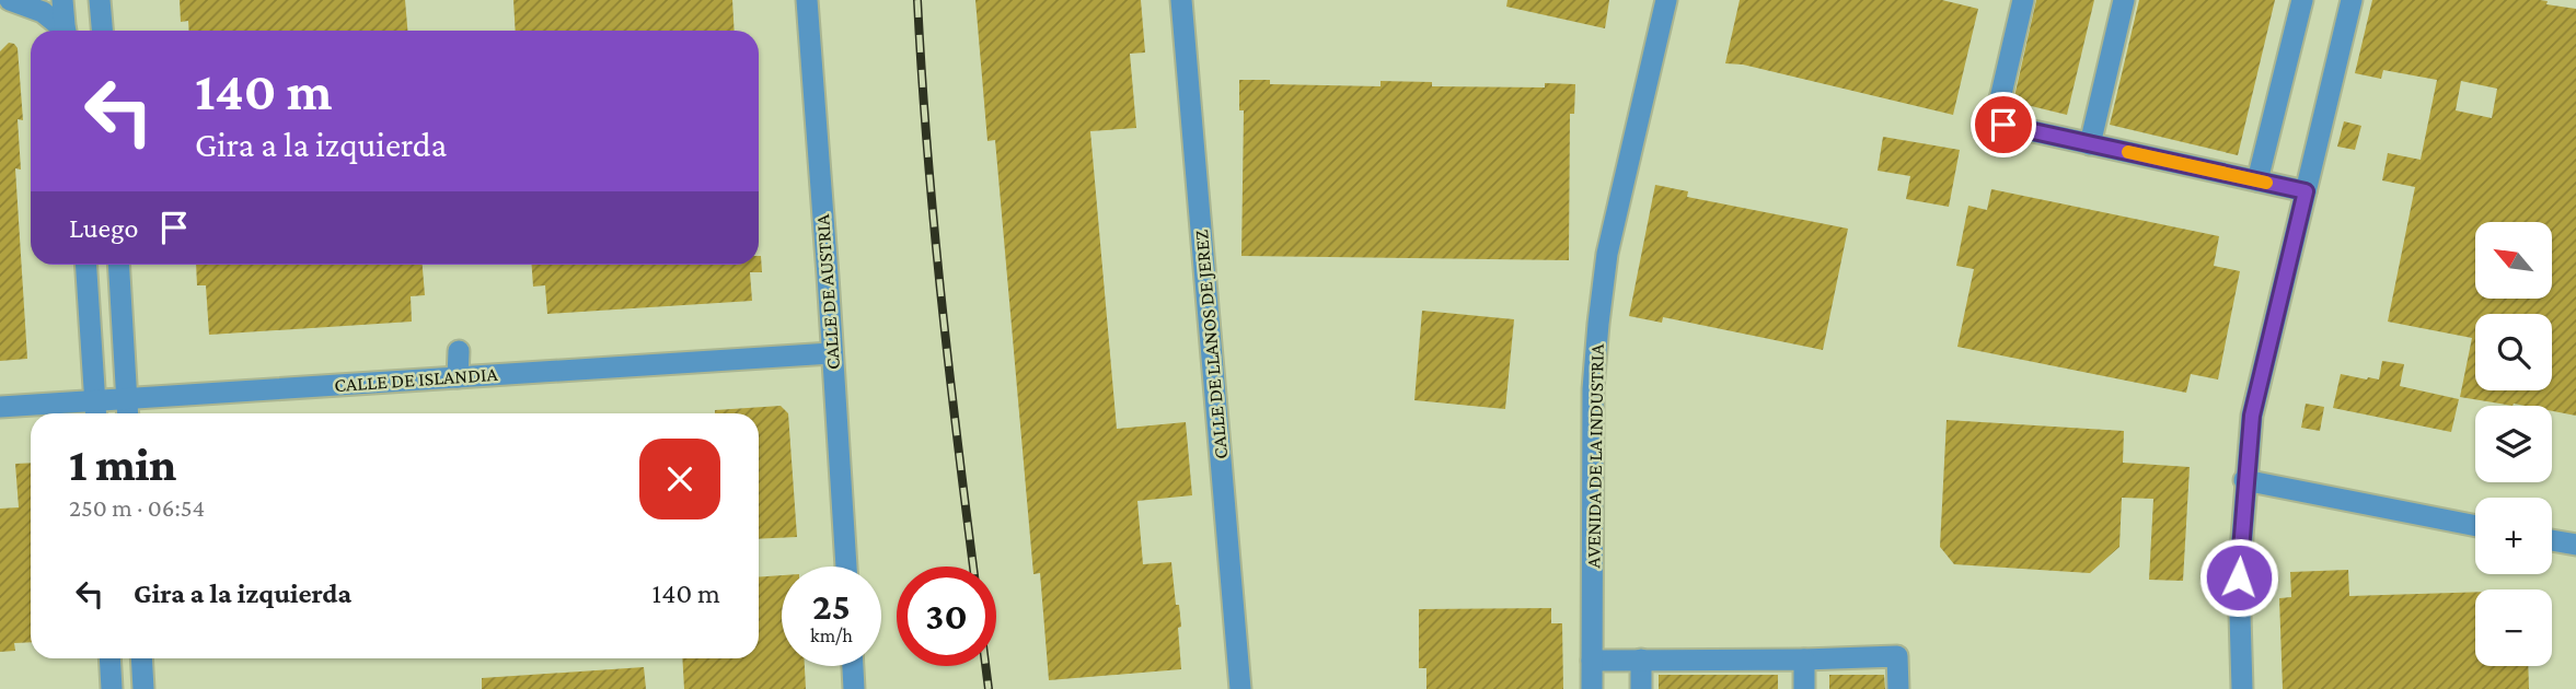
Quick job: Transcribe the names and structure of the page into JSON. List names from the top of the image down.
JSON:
{
  "streets": {
    "street": [
      "CALLE DE AUSTRIA",
      "CALLE DE LLANOS DE JEREZ",
      "CALLE DE ISLANDIA",
      "AVENIDA DE LA INDUSTRIA"
    ]
  },
  "crossings": [
    ["CALLE DE AUSTRIA", "CALLE DE ISLANDIA"]
  ],
  "north": "top left",
  "page": {
    "turn": ["140 m", "Gira a la izquierda"],
    "then": "Luego",
    "map_buttons": ["+", "−"],
    "heading": ["1 min", "250 m · 06:54"],
    "list": [
      {
        "name": "Gira a la izquierda",
        "value": "140 m"
      }
    ],
    "speed": "25 km/h",
    "limit": "30"
  }
}
